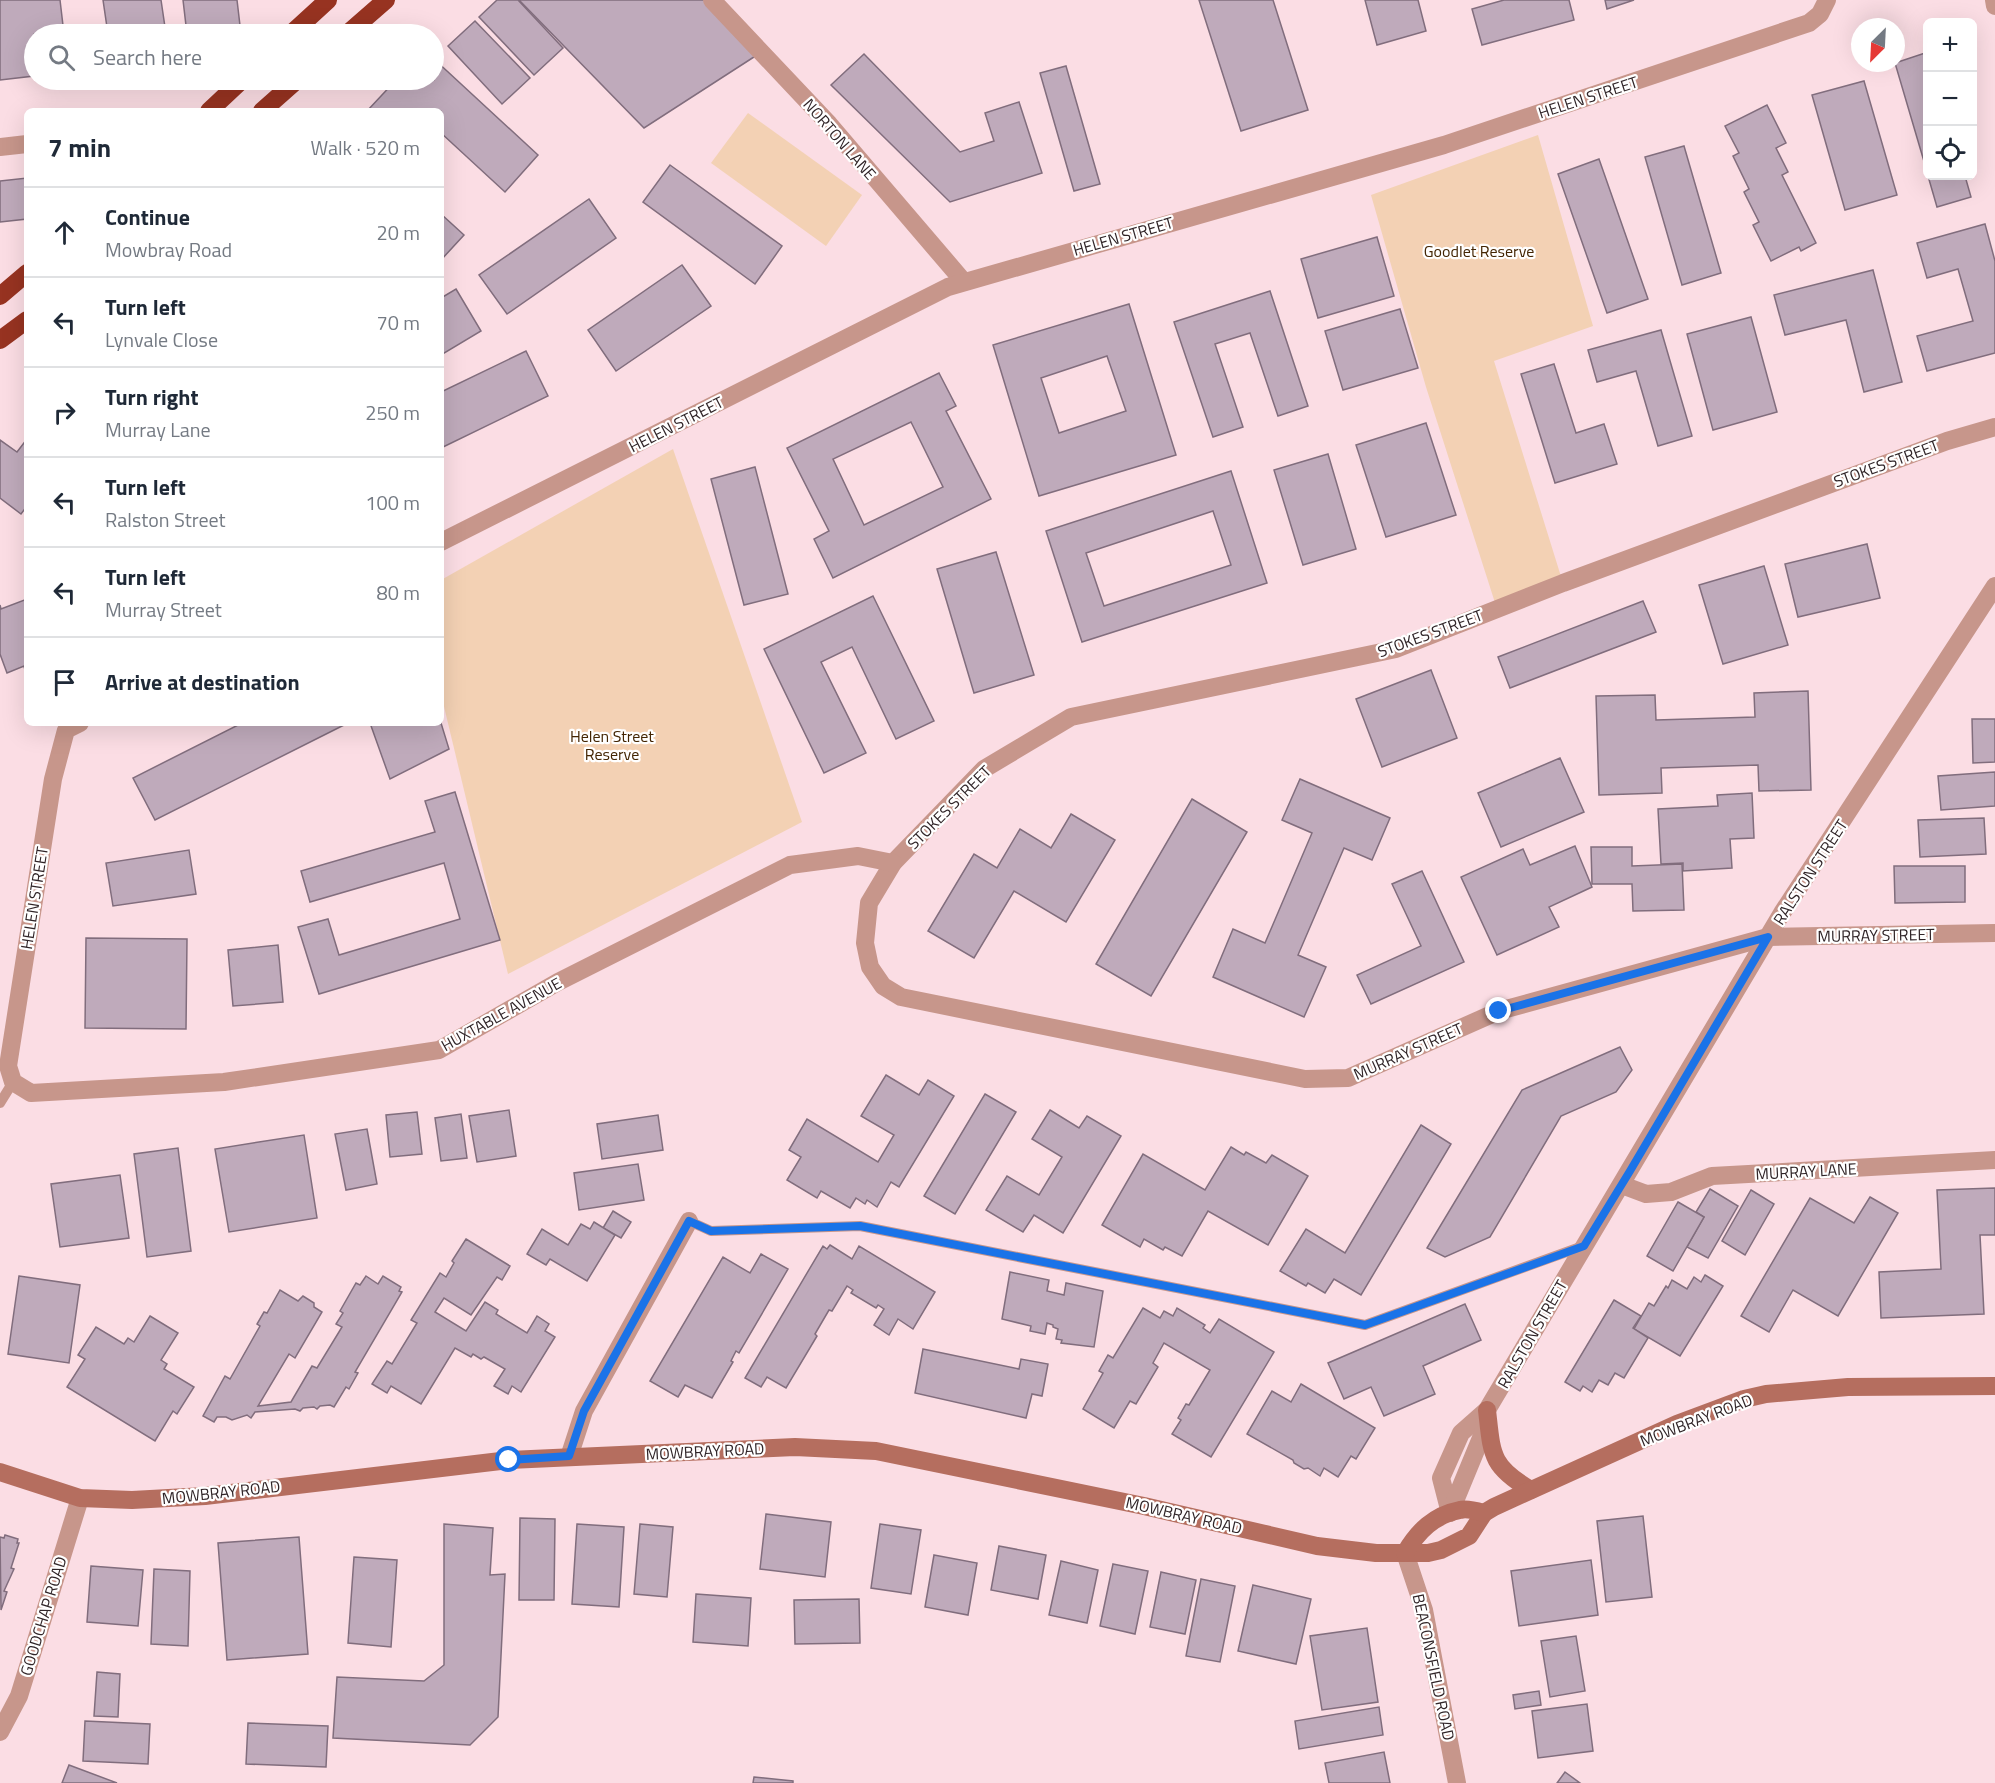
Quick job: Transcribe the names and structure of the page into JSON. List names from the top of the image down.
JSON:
{
  "streets": {
    "main road": ["MOWBRAY ROAD"],
    "street": [
      "HELEN STREET",
      "NORTON LANE",
      "STOKES STREET",
      "RALSTON STREET",
      "MURRAY STREET",
      "HUXTABLE AVENUE",
      "MURRAY LANE",
      "GOODCHAP ROAD",
      "BEACONSFIELD ROAD"
    ]
  },
  "crossings": [
    ["HELEN STREET", "NORTON LANE"],
    ["HELEN STREET", "HUXTABLE AVENUE"],
    ["STOKES STREET", "MURRAY STREET"],
    ["STOKES STREET", "HUXTABLE AVENUE"],
    ["RALSTON STREET", "MURRAY STREET"],
    ["RALSTON STREET", "MURRAY LANE"],
    ["RALSTON STREET", "MOWBRAY ROAD"],
    ["MURRAY STREET", "HUXTABLE AVENUE"],
    ["MOWBRAY ROAD", "GOODCHAP ROAD"],
    ["MOWBRAY ROAD", "BEACONSFIELD ROAD"]
  ],
  "parks": ["Goodlet Reserve", "Helen Street Reserve"],
  "north": "bottom left",
  "page": {
    "map_buttons": ["+", "−"],
    "search": "Search here",
    "heading": ["7 min", "Walk · 520 m"],
    "list": [
      ["Continue", "Mowbray Road", "20 m"],
      ["Turn left", "Lynvale Close", "70 m"],
      ["Turn right", "Murray Lane", "250 m"],
      ["Turn left", "Ralston Street", "100 m"],
      ["Turn left", "Murray Street", "80 m"],
      "Arrive at destination"
    ]
  }
}
